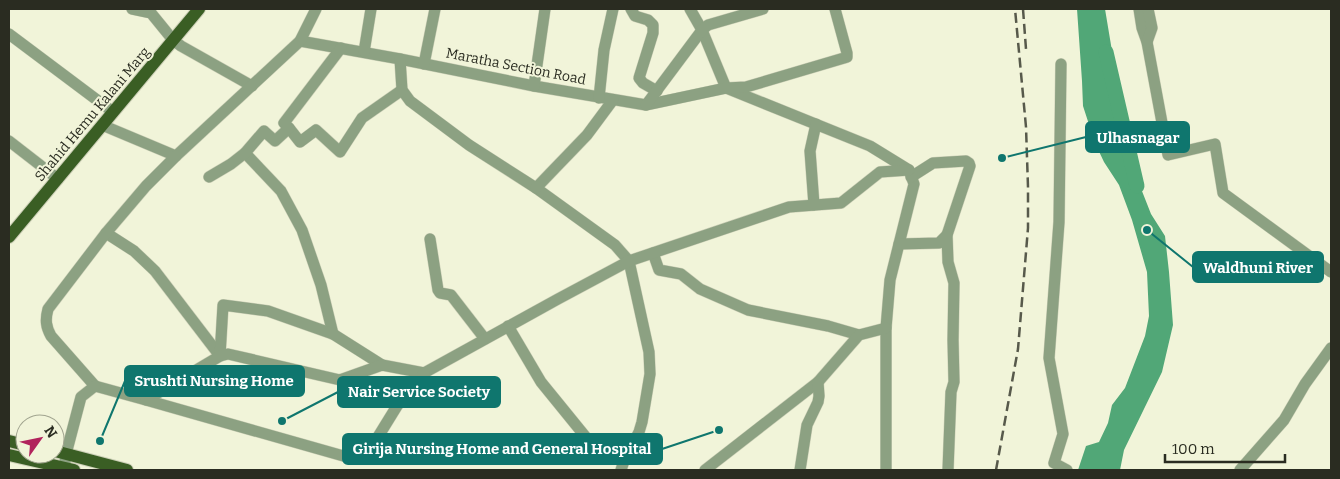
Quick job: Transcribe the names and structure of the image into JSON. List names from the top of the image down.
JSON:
{
  "streets": {
    "main road": ["Shahid Hemu Kalani Marg"],
    "street": ["Maratha Section Road"]
  },
  "places": [
    "Ulhasnagar",
    "Waldhuni River",
    "Nair Service Society",
    "Girija Nursing Home and General Hospital",
    "Srushti Nursing Home"
  ],
  "scale_bar": "100 m",
  "north": "top right"
}
